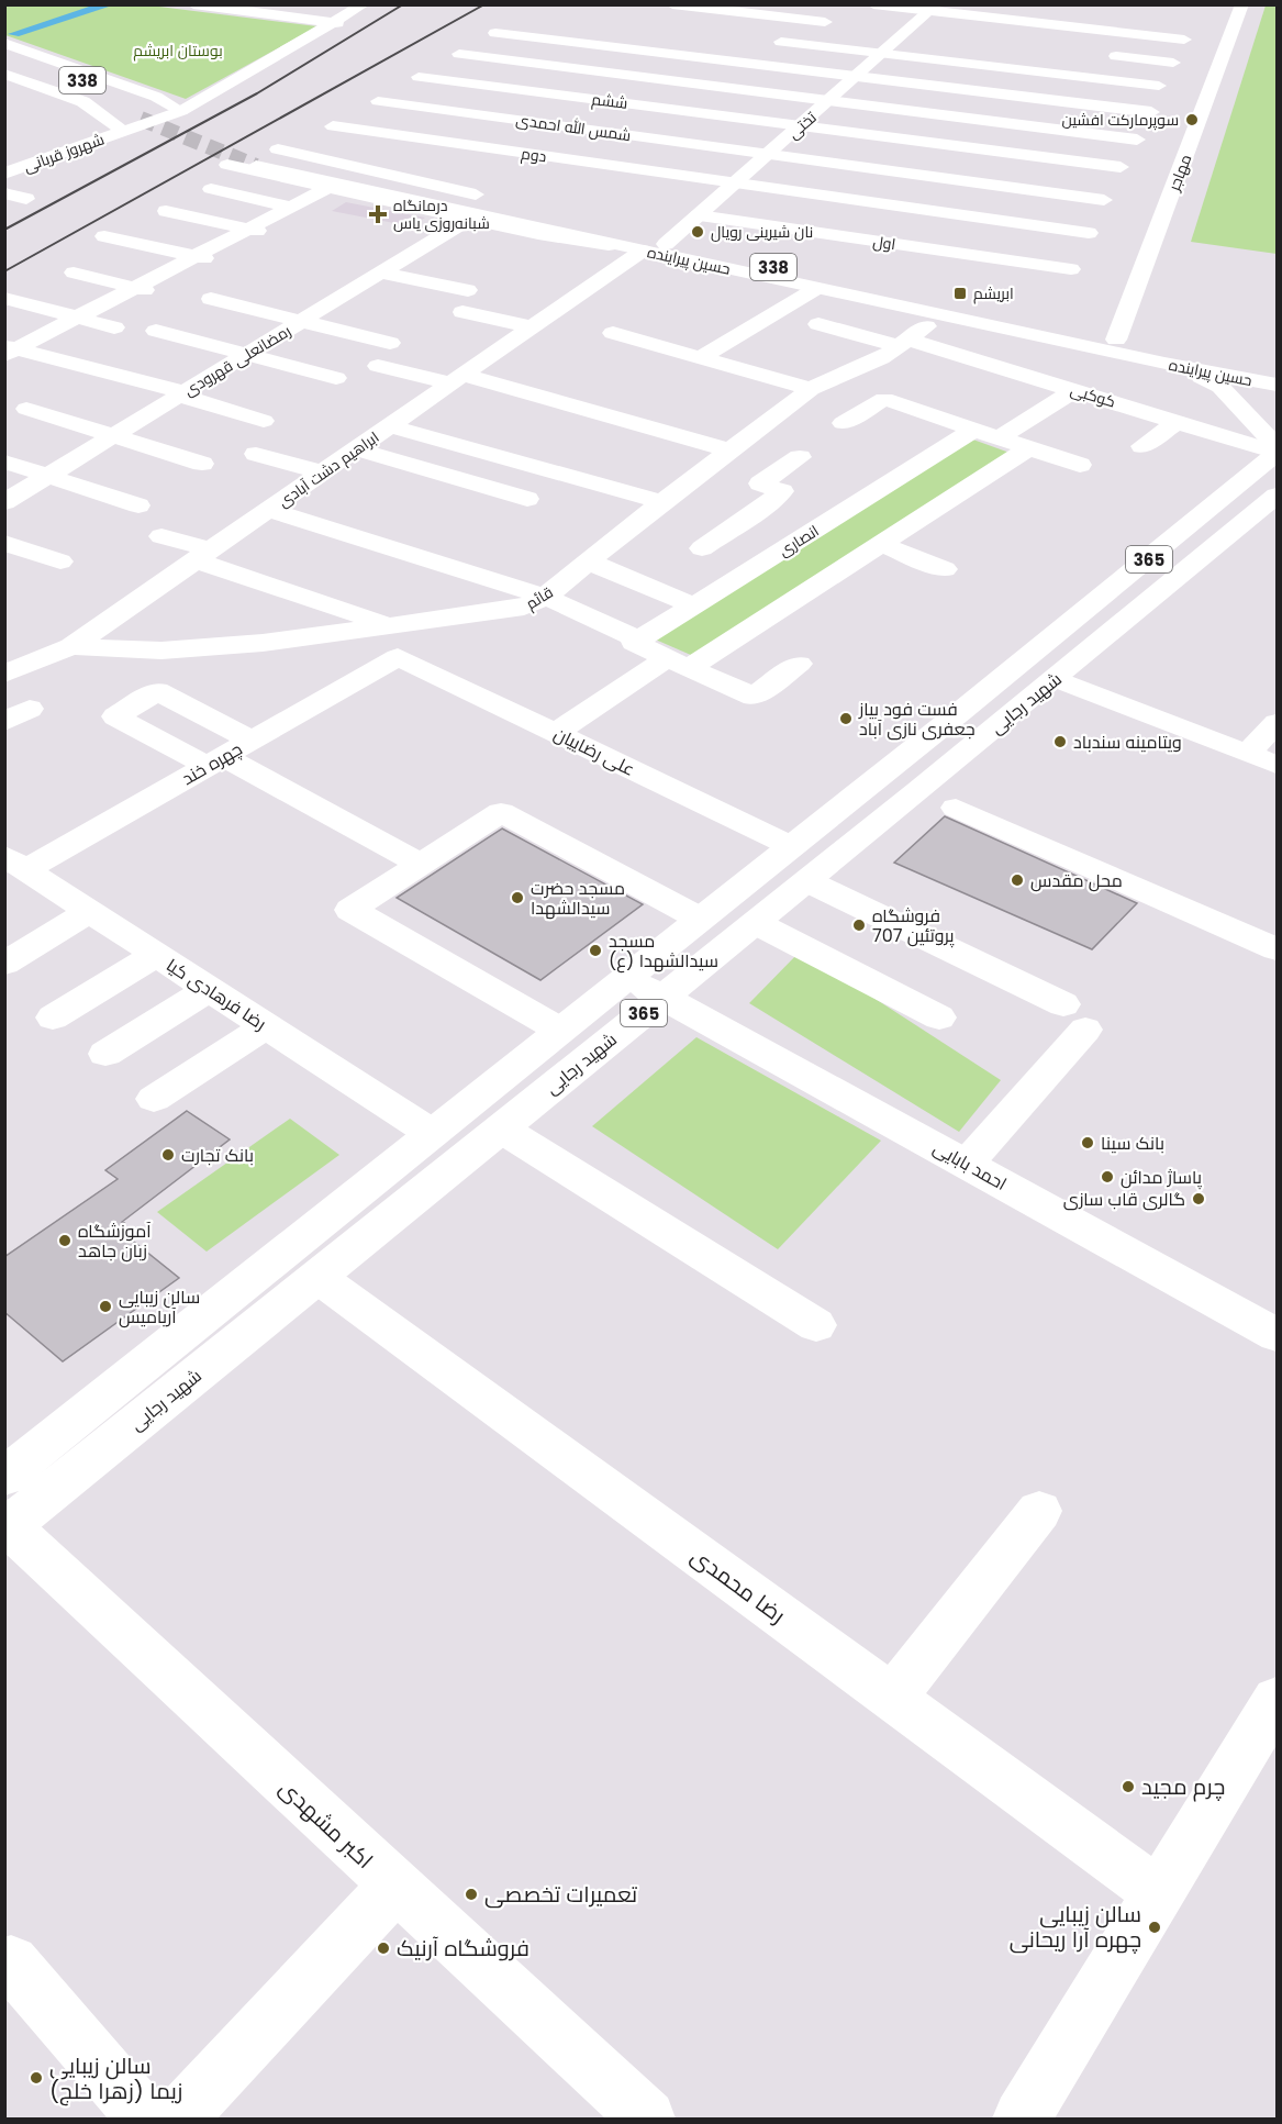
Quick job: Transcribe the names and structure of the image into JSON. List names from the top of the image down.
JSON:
{
  "streets": {
    "street": [
      "338",
      "ششم",
      "تختی",
      "شمس الله احمدی",
      "شهروز قربانی",
      "دوم",
      "مهاجر",
      "اول",
      "حسین پیراینده",
      "رمضانعلی قهرودی",
      "کوکبی",
      "ابراهیم دشت آبادی",
      "انصاری",
      "365",
      "قائم",
      "شهید رجایی",
      "علی رضاییان",
      "چهره خند",
      "رضا فرهادی کیا",
      "احمد بابایی",
      "رضا محمدی",
      "اکبر مشهدی"
    ]
  },
  "crossings": [
    ["ششم", "تختی"],
    ["تختی", "شمس الله احمدی"],
    ["تختی", "دوم"],
    ["تختی", "اول"],
    ["تختی", "حسین پیراینده"],
    ["تختی", "ابراهیم دشت آبادی"],
    ["مهاجر", "حسین پیراینده"],
    ["حسین پیراینده", "ابراهیم دشت آبادی"],
    ["کوکبی", "انصاری"],
    ["کوکبی", "قائم"],
    ["کوکبی", "شهید رجایی"],
    ["ابراهیم دشت آبادی", "قائم"],
    ["شهید رجایی", "علی رضاییان"],
    ["شهید رجایی", "رضا فرهادی کیا"],
    ["شهید رجایی", "احمد بابایی"],
    ["شهید رجایی", "رضا محمدی"],
    ["شهید رجایی", "اکبر مشهدی"],
    ["علی رضاییان", "چهره خند"],
    ["چهره خند", "رضا فرهادی کیا"]
  ],
  "parks": ["بوستان ابریشم"],
  "places": {
    "other": [
      "سوپرمارکت افشین",
      "نان شیرینی رویال",
      "فست فود پیاز جعفری نازی آباد",
      "ویتامینه سندباد",
      "محل مقدس",
      "مسجد حضرت سیدالشهدا",
      "فروشگاه پروتئین 707",
      "مسجد سیدالشهدا (ع)",
      "بانک سینا",
      "بانک تجارت",
      "پاساژ مدائن",
      "گالری قاب سازی",
      "آموزشگاه زبان جاهد",
      "سالن زیبایی آریامیس",
      "چرم مجید",
      "تعمیرات تخصصی",
      "سالن زیبایی چهره آرا ریحانی",
      "فروشگاه آرنیک",
      "سالن زیبایی زیما (زهرا خلج)"
    ],
    "health": ["درمانگاه شبانه‌روزی یاس"],
    "transit": ["ابریشم"]
  }
}
